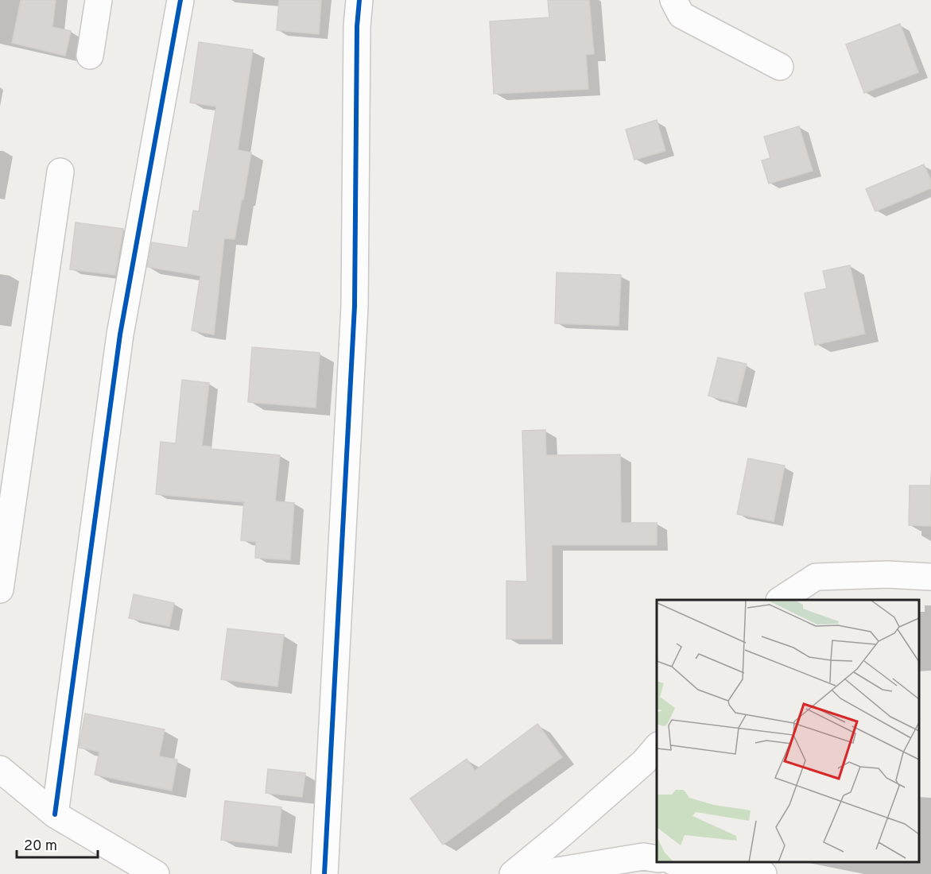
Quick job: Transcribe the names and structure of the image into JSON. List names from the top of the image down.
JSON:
{
  "scale_bar": "20 m"
}
